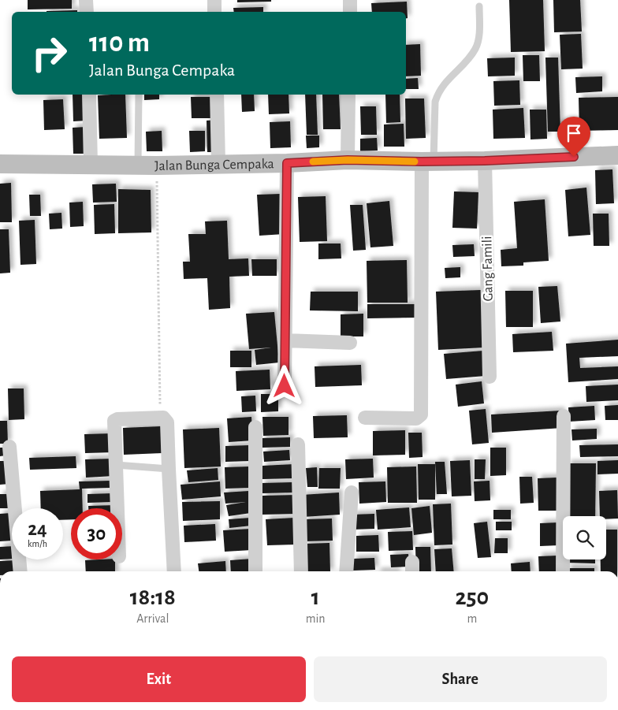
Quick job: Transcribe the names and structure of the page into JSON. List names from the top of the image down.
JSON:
{
  "streets": {
    "street": ["Jalan Bunga Cempaka", "Gang Famili"]
  },
  "crossings": [
    ["Jalan Bunga Cempaka", "Gang Famili"]
  ],
  "page": {
    "turn": ["110 m", "Jalan Bunga Cempaka"],
    "speed": "24 km/h",
    "limit": "30",
    "eta": [
      "18:18",
      "Arrival",
      "1",
      "min",
      "250",
      "m"
    ],
    "buttons": ["Exit", "Share"]
  }
}
